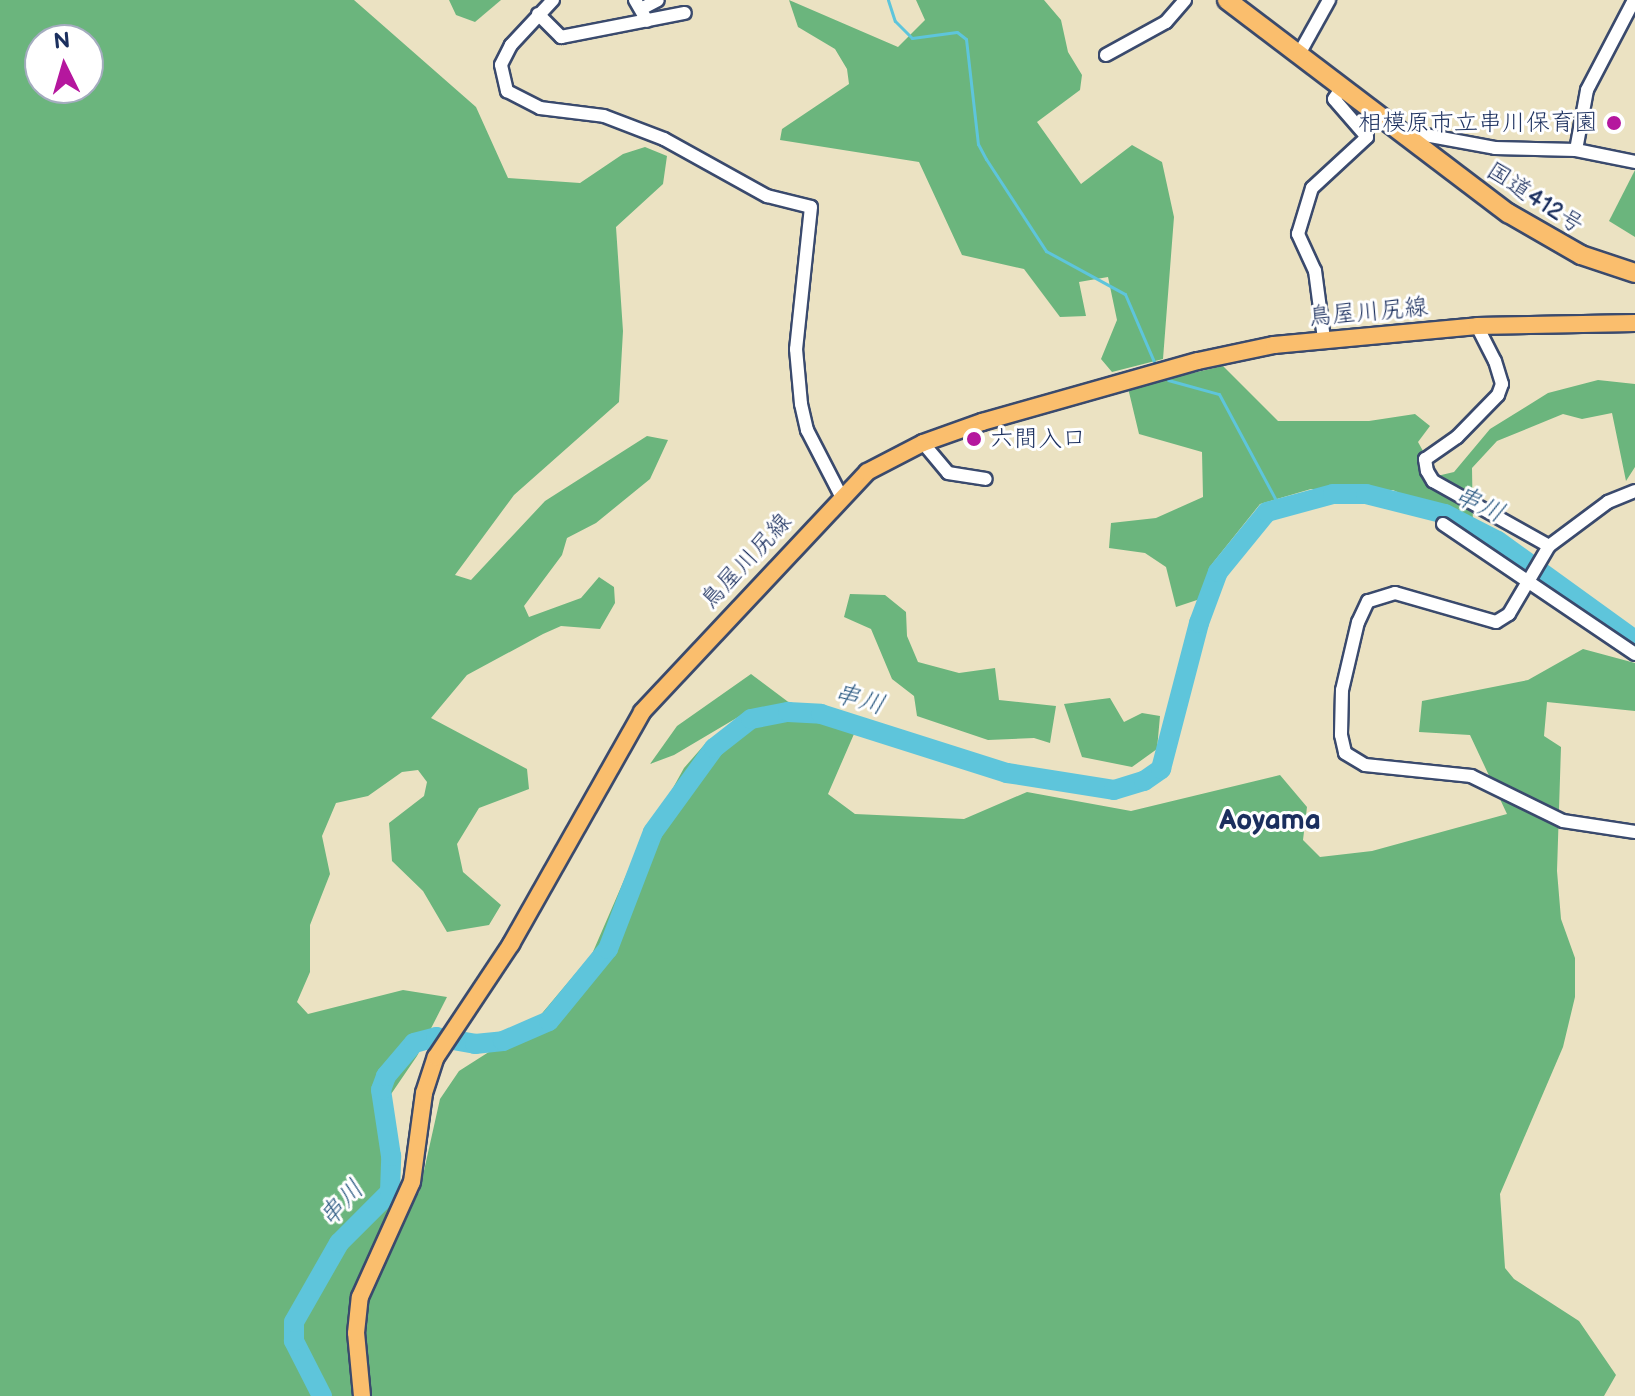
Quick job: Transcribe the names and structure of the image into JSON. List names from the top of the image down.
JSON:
{
  "streets": {
    "highway": ["国道412号"],
    "main road": ["鳥屋川尻線"]
  },
  "districts": ["Aoyama"],
  "water": ["串川"],
  "places": ["相模原市立串川保育園", "六間入口"],
  "north": "top"
}
